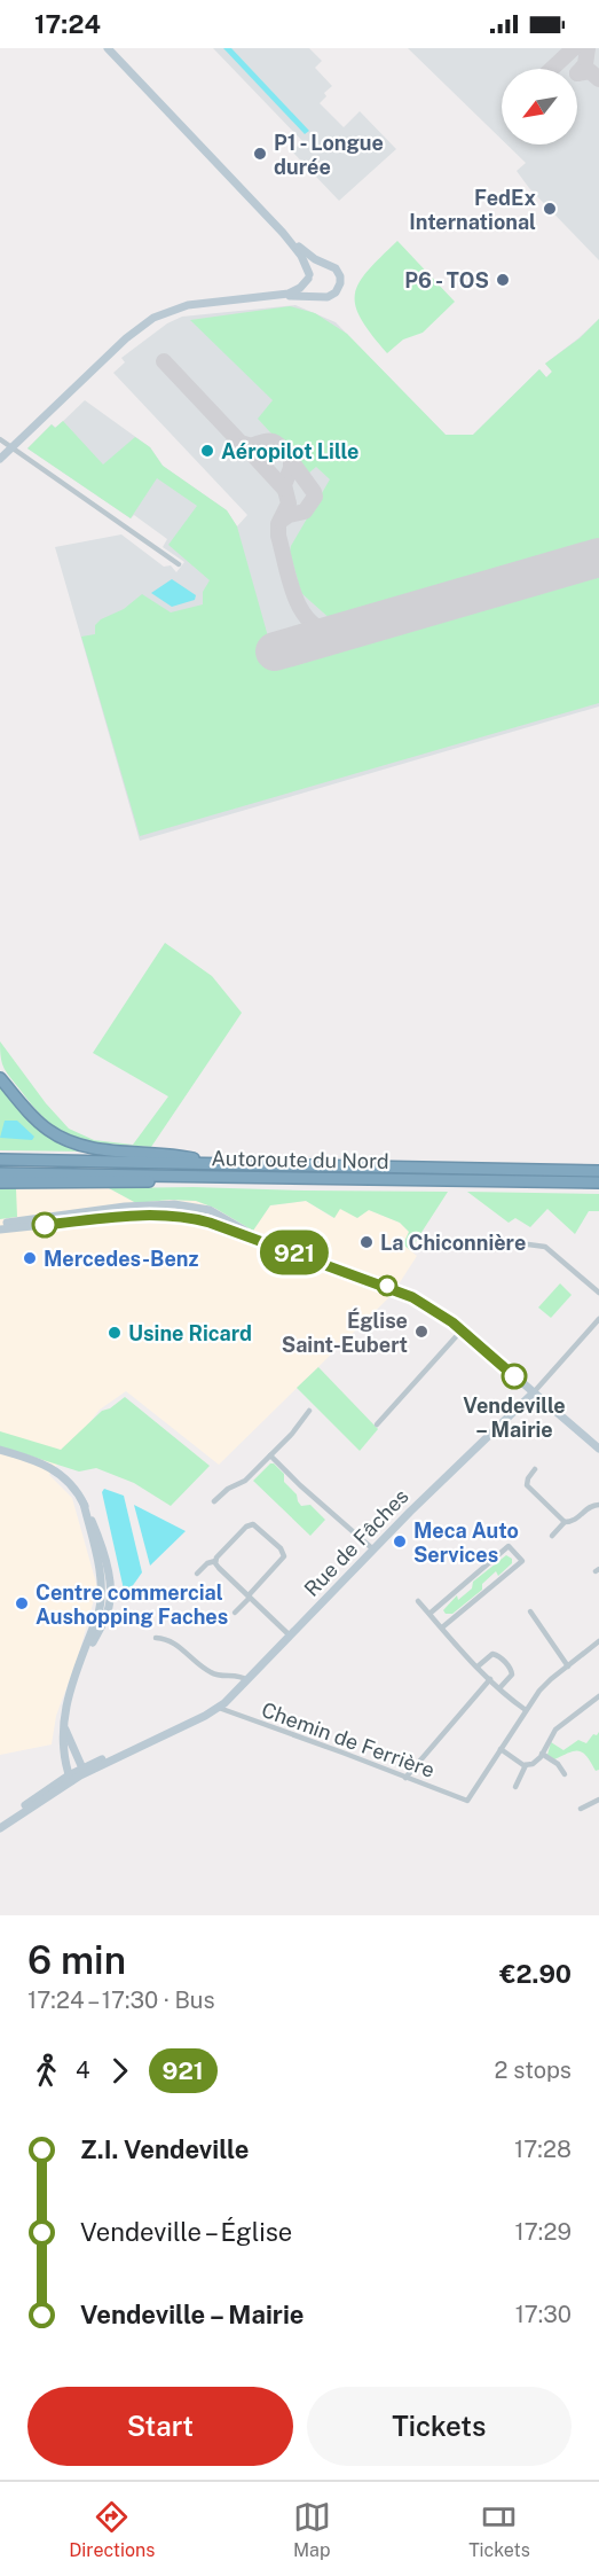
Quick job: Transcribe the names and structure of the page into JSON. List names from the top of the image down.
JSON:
{
  "streets": {
    "highway": ["Autoroute du Nord"],
    "street": ["Rue de Fâches", "Chemin de Ferrière"]
  },
  "crossings": [
    ["Rue de Fâches", "Chemin de Ferrière"]
  ],
  "places": [
    "P1 - Longue durée",
    "FedEx International",
    "P6 - TOS",
    "Aéropilot Lille",
    "La Chiconnière",
    "Mercedes-Benz",
    "Église Saint-Eubert",
    "Usine Ricard",
    "Vendeville – Mairie",
    "Meca Auto Services",
    "Centre commercial Aushopping Faches"
  ],
  "lines": ["bus line 921"],
  "north": "bottom left",
  "page": {
    "status": "17:24",
    "on_map": "921",
    "heading": ["6 min", "17:24 – 17:30 · Bus", "€2.90"],
    "legs": ["4", "921", "2 stops"],
    "list": [
      {
        "name": "Z.I. Vendeville",
        "value": "17:28"
      },
      {
        "name": "Vendeville – Église",
        "value": "17:29"
      },
      {
        "name": "Vendeville – Mairie",
        "value": "17:30"
      }
    ],
    "buttons": ["Start", "Tickets"],
    "tabs": ["Directions", "Map", "Tickets"]
  }
}
